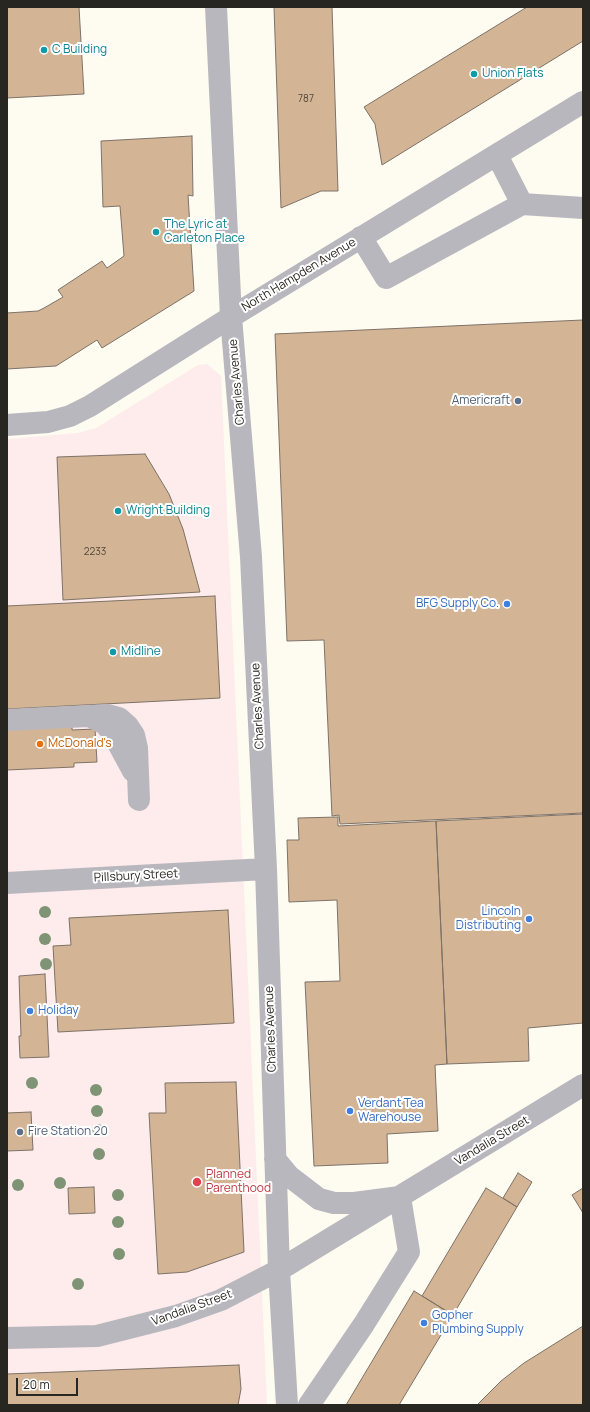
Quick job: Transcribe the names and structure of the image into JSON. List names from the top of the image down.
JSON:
{
  "streets": {
    "street": [
      "North Hampden Avenue",
      "Charles Avenue",
      "Pillsbury Street",
      "Vandalia Street"
    ]
  },
  "crossings": [
    ["North Hampden Avenue", "Charles Avenue"],
    ["Charles Avenue", "Pillsbury Street"],
    ["Charles Avenue", "Vandalia Street"]
  ],
  "places": [
    "C Building",
    "Union Flats",
    "The Lyric at Carleton Place",
    "Americraft",
    "Wright Building",
    "BFG Supply Co.",
    "Midline",
    "McDonald's",
    "Lincoln Distributing",
    "Holiday",
    "Verdant Tea Warehouse",
    "Fire Station 20",
    "Planned Parenthood",
    "Gopher Plumbing Supply"
  ],
  "house_numbers": ["787", "2233"],
  "scale_bar": "20 m"
}
